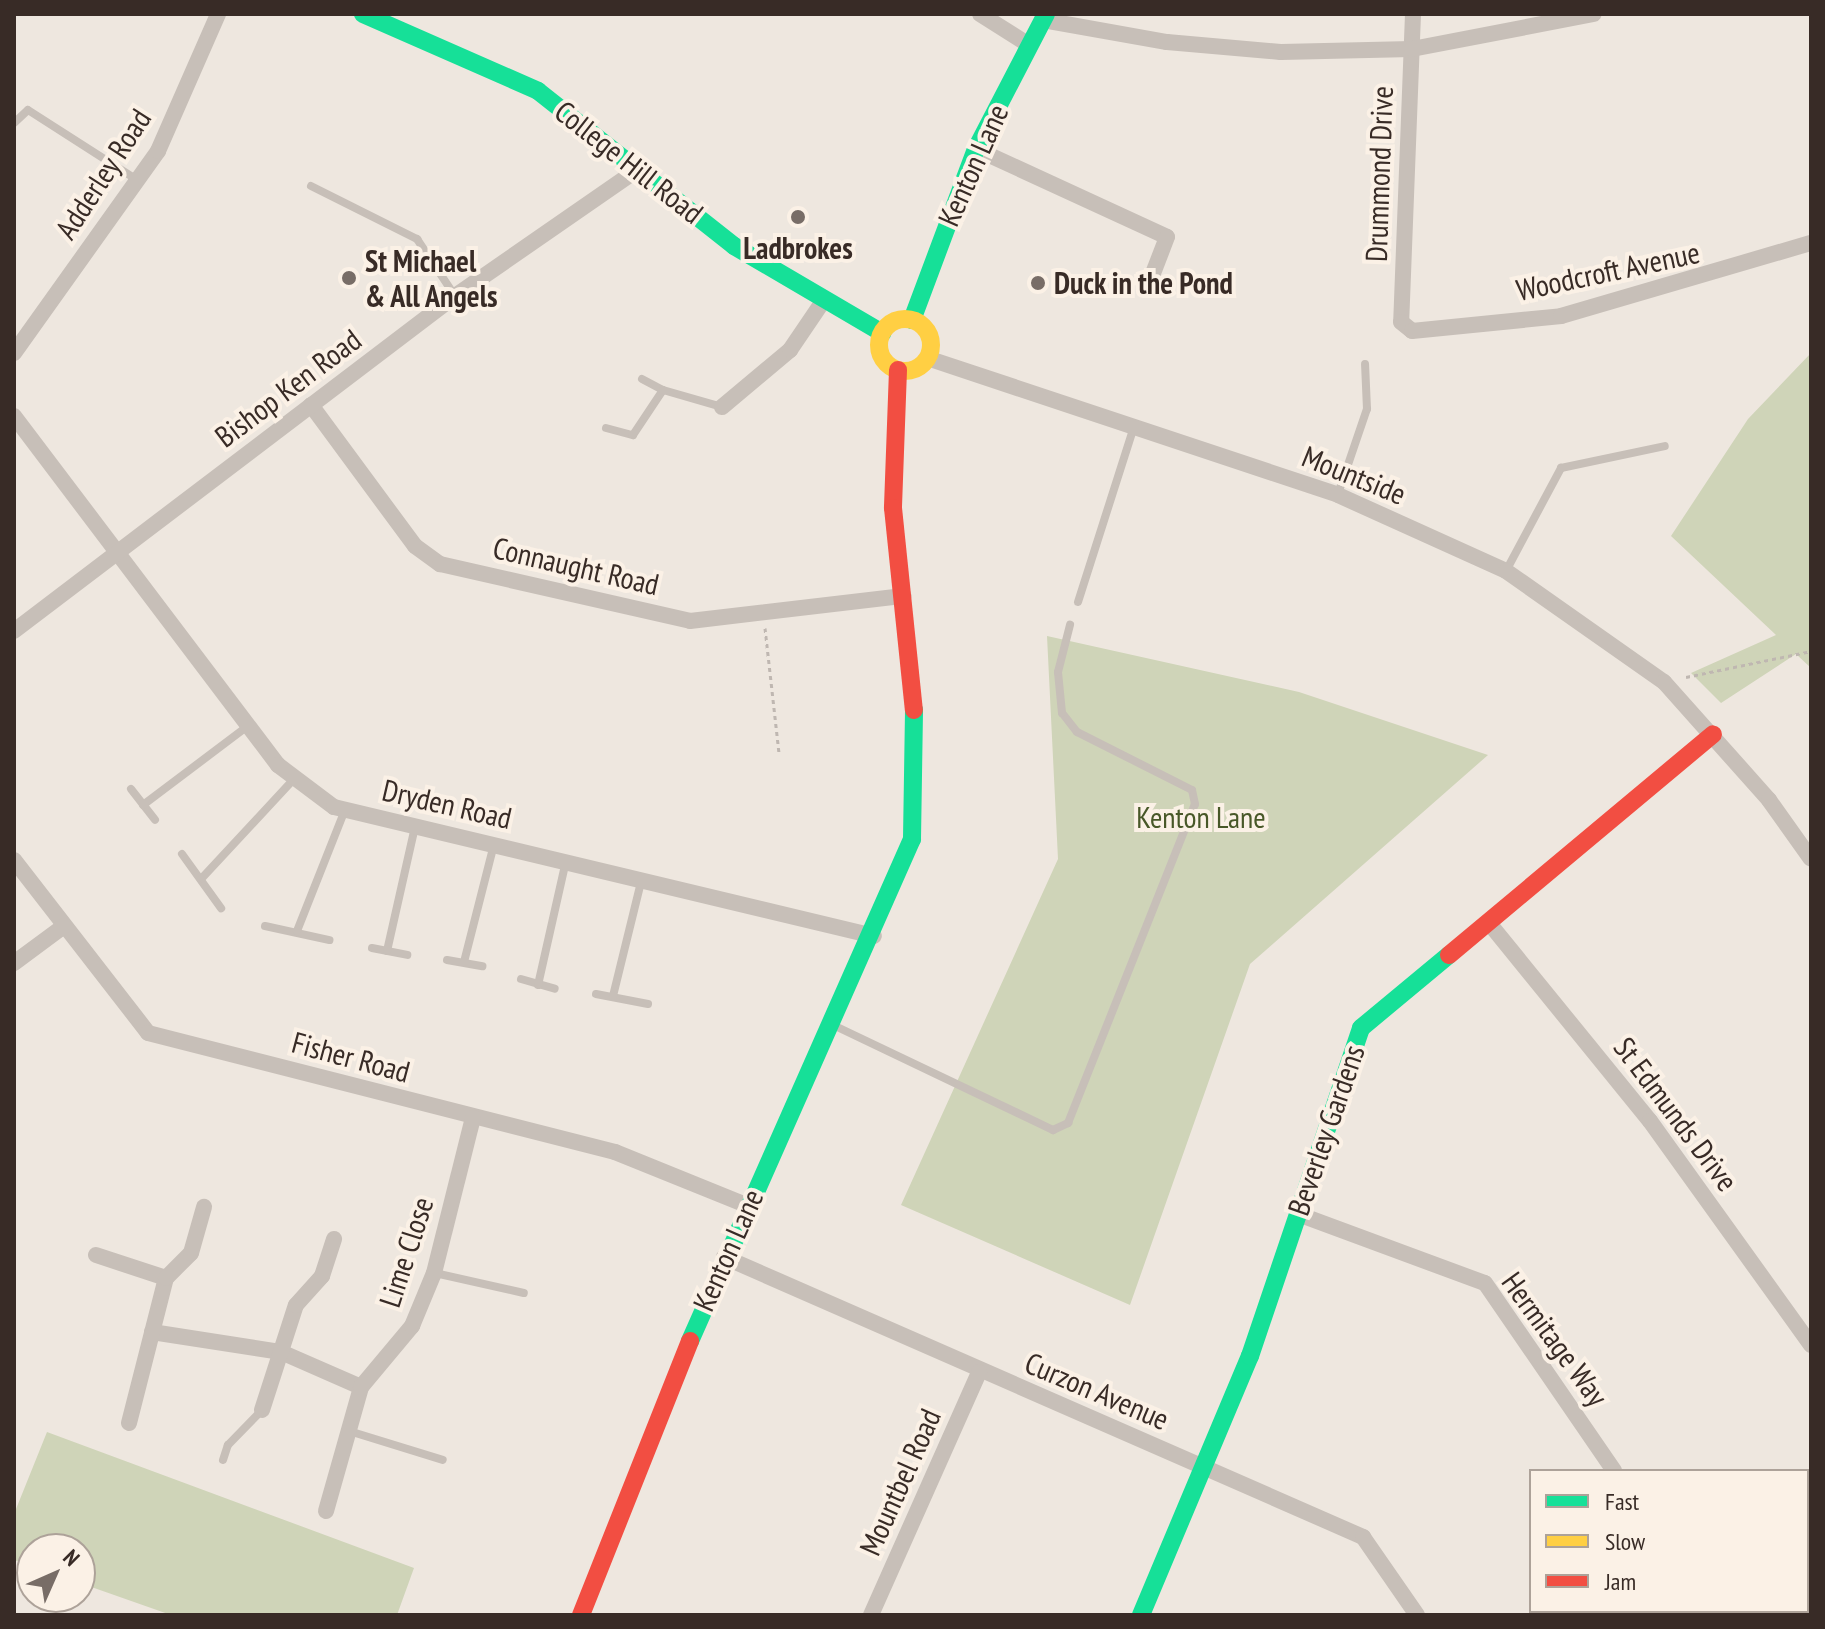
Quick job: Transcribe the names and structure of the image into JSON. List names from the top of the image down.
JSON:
{
  "streets": {
    "street": [
      "College Hill Road",
      "Kenton Lane",
      "Adderley Road",
      "Drummond Drive",
      "Woodcroft Avenue",
      "Bishop Ken Road",
      "Mountside",
      "Connaught Road",
      "Dryden Road",
      "Fisher Road",
      "St Edmunds Drive",
      "Beverley Gardens",
      "Lime Close",
      "Hermitage Way",
      "Curzon Avenue",
      "Mountbel Road"
    ]
  },
  "crossings": [
    ["College Hill Road", "Kenton Lane"],
    ["College Hill Road", "Bishop Ken Road"],
    ["College Hill Road", "Mountside"],
    ["Kenton Lane", "Mountside"],
    ["Kenton Lane", "Connaught Road"],
    ["Kenton Lane", "Dryden Road"],
    ["Kenton Lane", "Fisher Road"],
    ["Kenton Lane", "Curzon Avenue"],
    ["Drummond Drive", "Woodcroft Avenue"],
    ["Bishop Ken Road", "Connaught Road"],
    ["Bishop Ken Road", "Dryden Road"],
    ["Mountside", "Beverley Gardens"],
    ["Fisher Road", "Lime Close"],
    ["St Edmunds Drive", "Beverley Gardens"],
    ["Beverley Gardens", "Hermitage Way"],
    ["Beverley Gardens", "Curzon Avenue"],
    ["Curzon Avenue", "Mountbel Road"]
  ],
  "parks": ["Kenton Lane"],
  "places": ["Ladbrokes", "St Michael & All Angels", "Duck in the Pond"],
  "legend": ["Fast", "Slow", "Jam"],
  "north": "top right"
}
